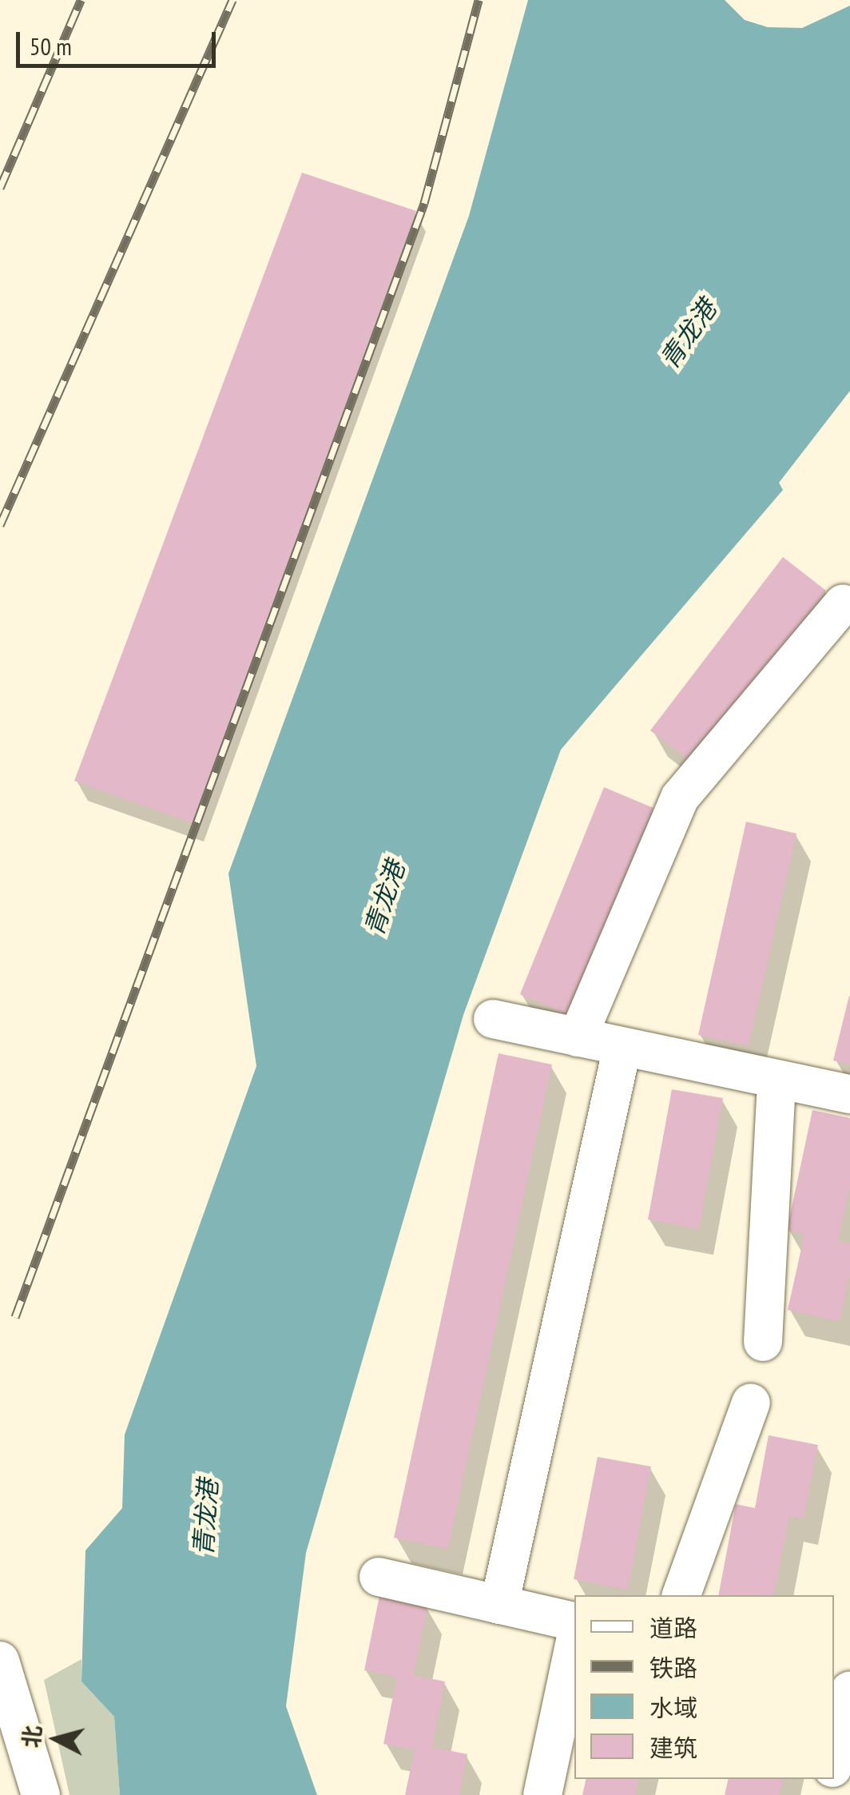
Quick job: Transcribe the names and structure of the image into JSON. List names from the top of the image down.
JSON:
{
  "water": ["青龙港"],
  "legend": [
    "道路",
    "铁路",
    "水域",
    "建筑"
  ],
  "scale_bar": "50 m",
  "north": "left"
}
